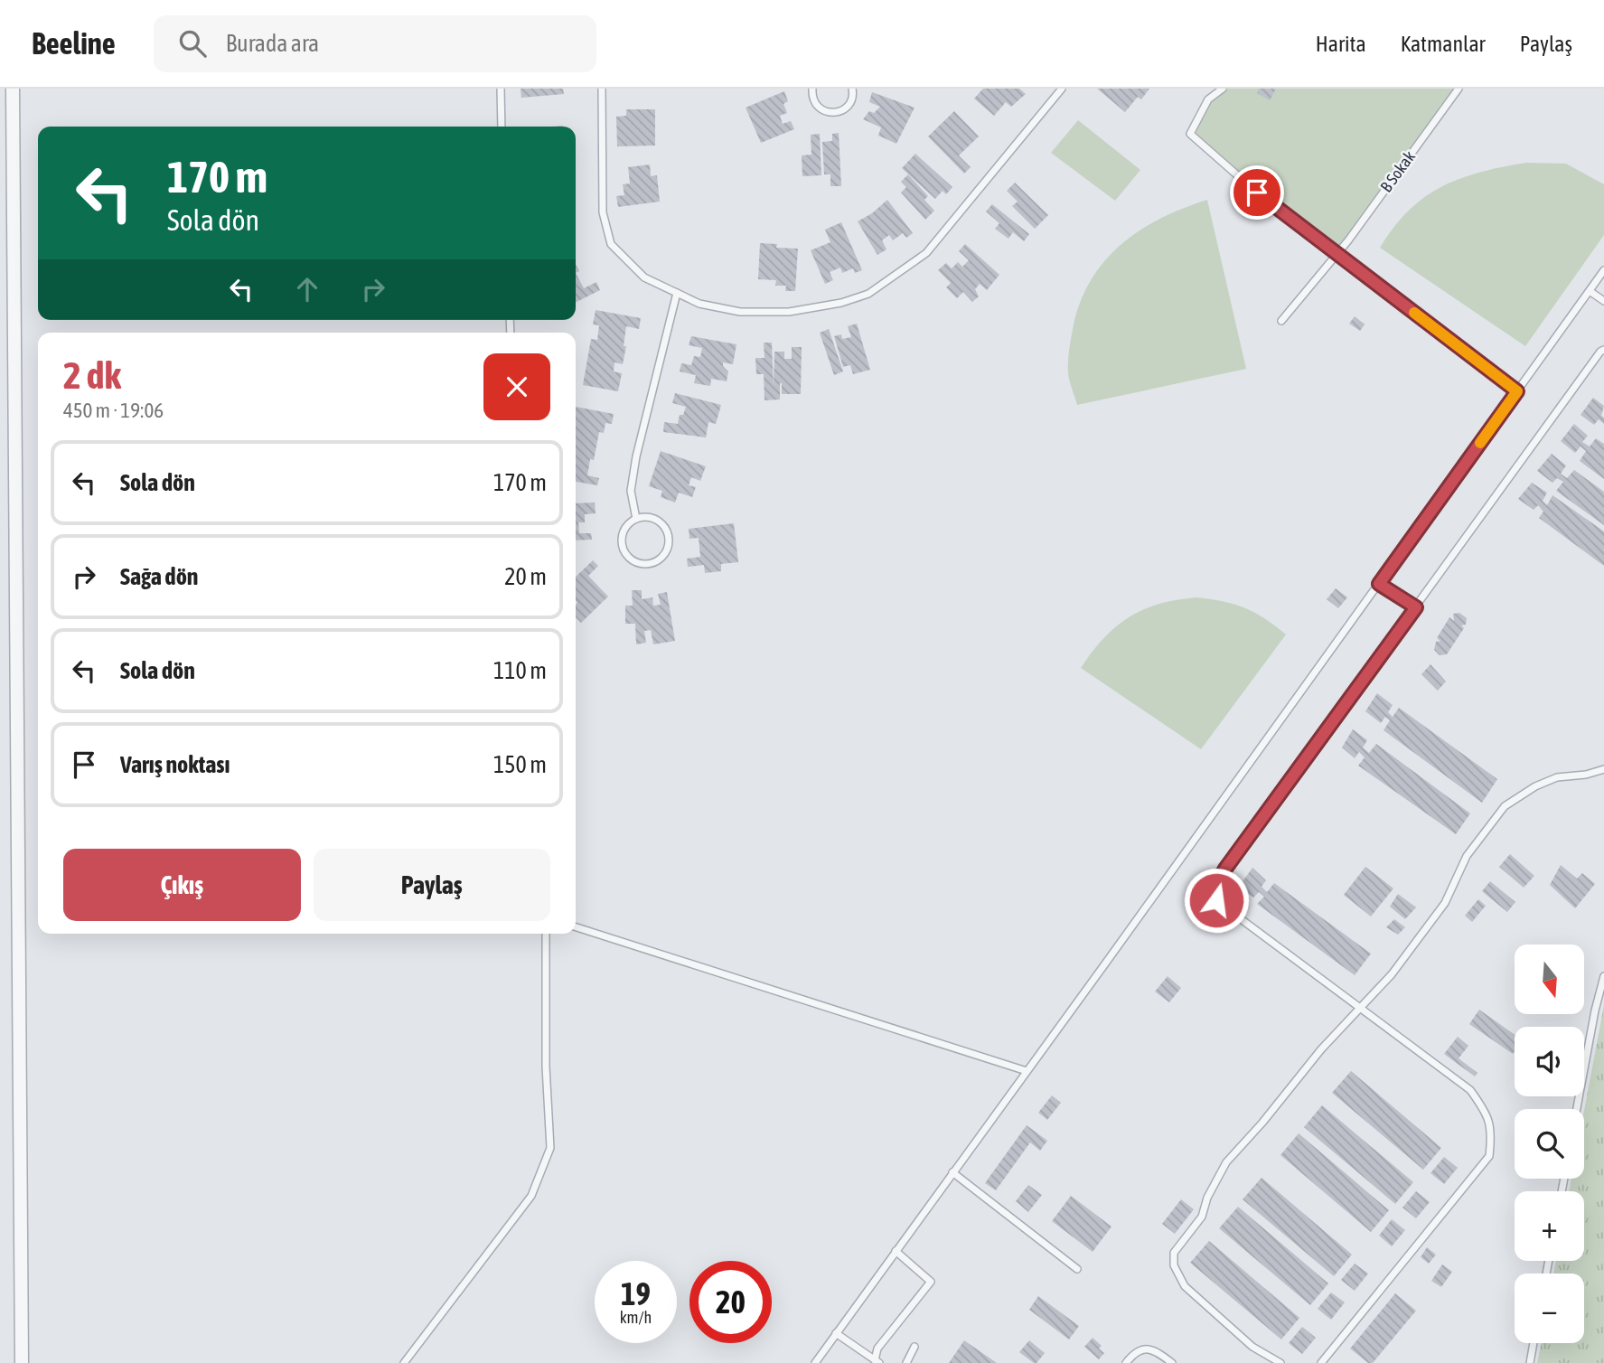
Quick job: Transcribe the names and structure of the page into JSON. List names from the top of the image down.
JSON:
{
  "streets": {
    "lane": ["B Sokak"]
  },
  "north": "bottom",
  "page": {
    "header": "Beeline",
    "search": "Burada ara",
    "nav": ["Harita", "Katmanlar", "Paylaş"],
    "turn": ["170 m", "Sola dön"],
    "heading": ["2 dk", "450 m · 19:06"],
    "list": [
      {
        "name": "Sola dön",
        "value": "170 m"
      },
      {
        "name": "Sağa dön",
        "value": "20 m"
      },
      {
        "name": "Sola dön",
        "value": "110 m"
      },
      {
        "name": "Varış noktası",
        "value": "150 m"
      }
    ],
    "buttons": ["Çıkış", "Paylaş"],
    "map_buttons": ["+", "−"],
    "speed": "19 km/h",
    "limit": "20"
  }
}
